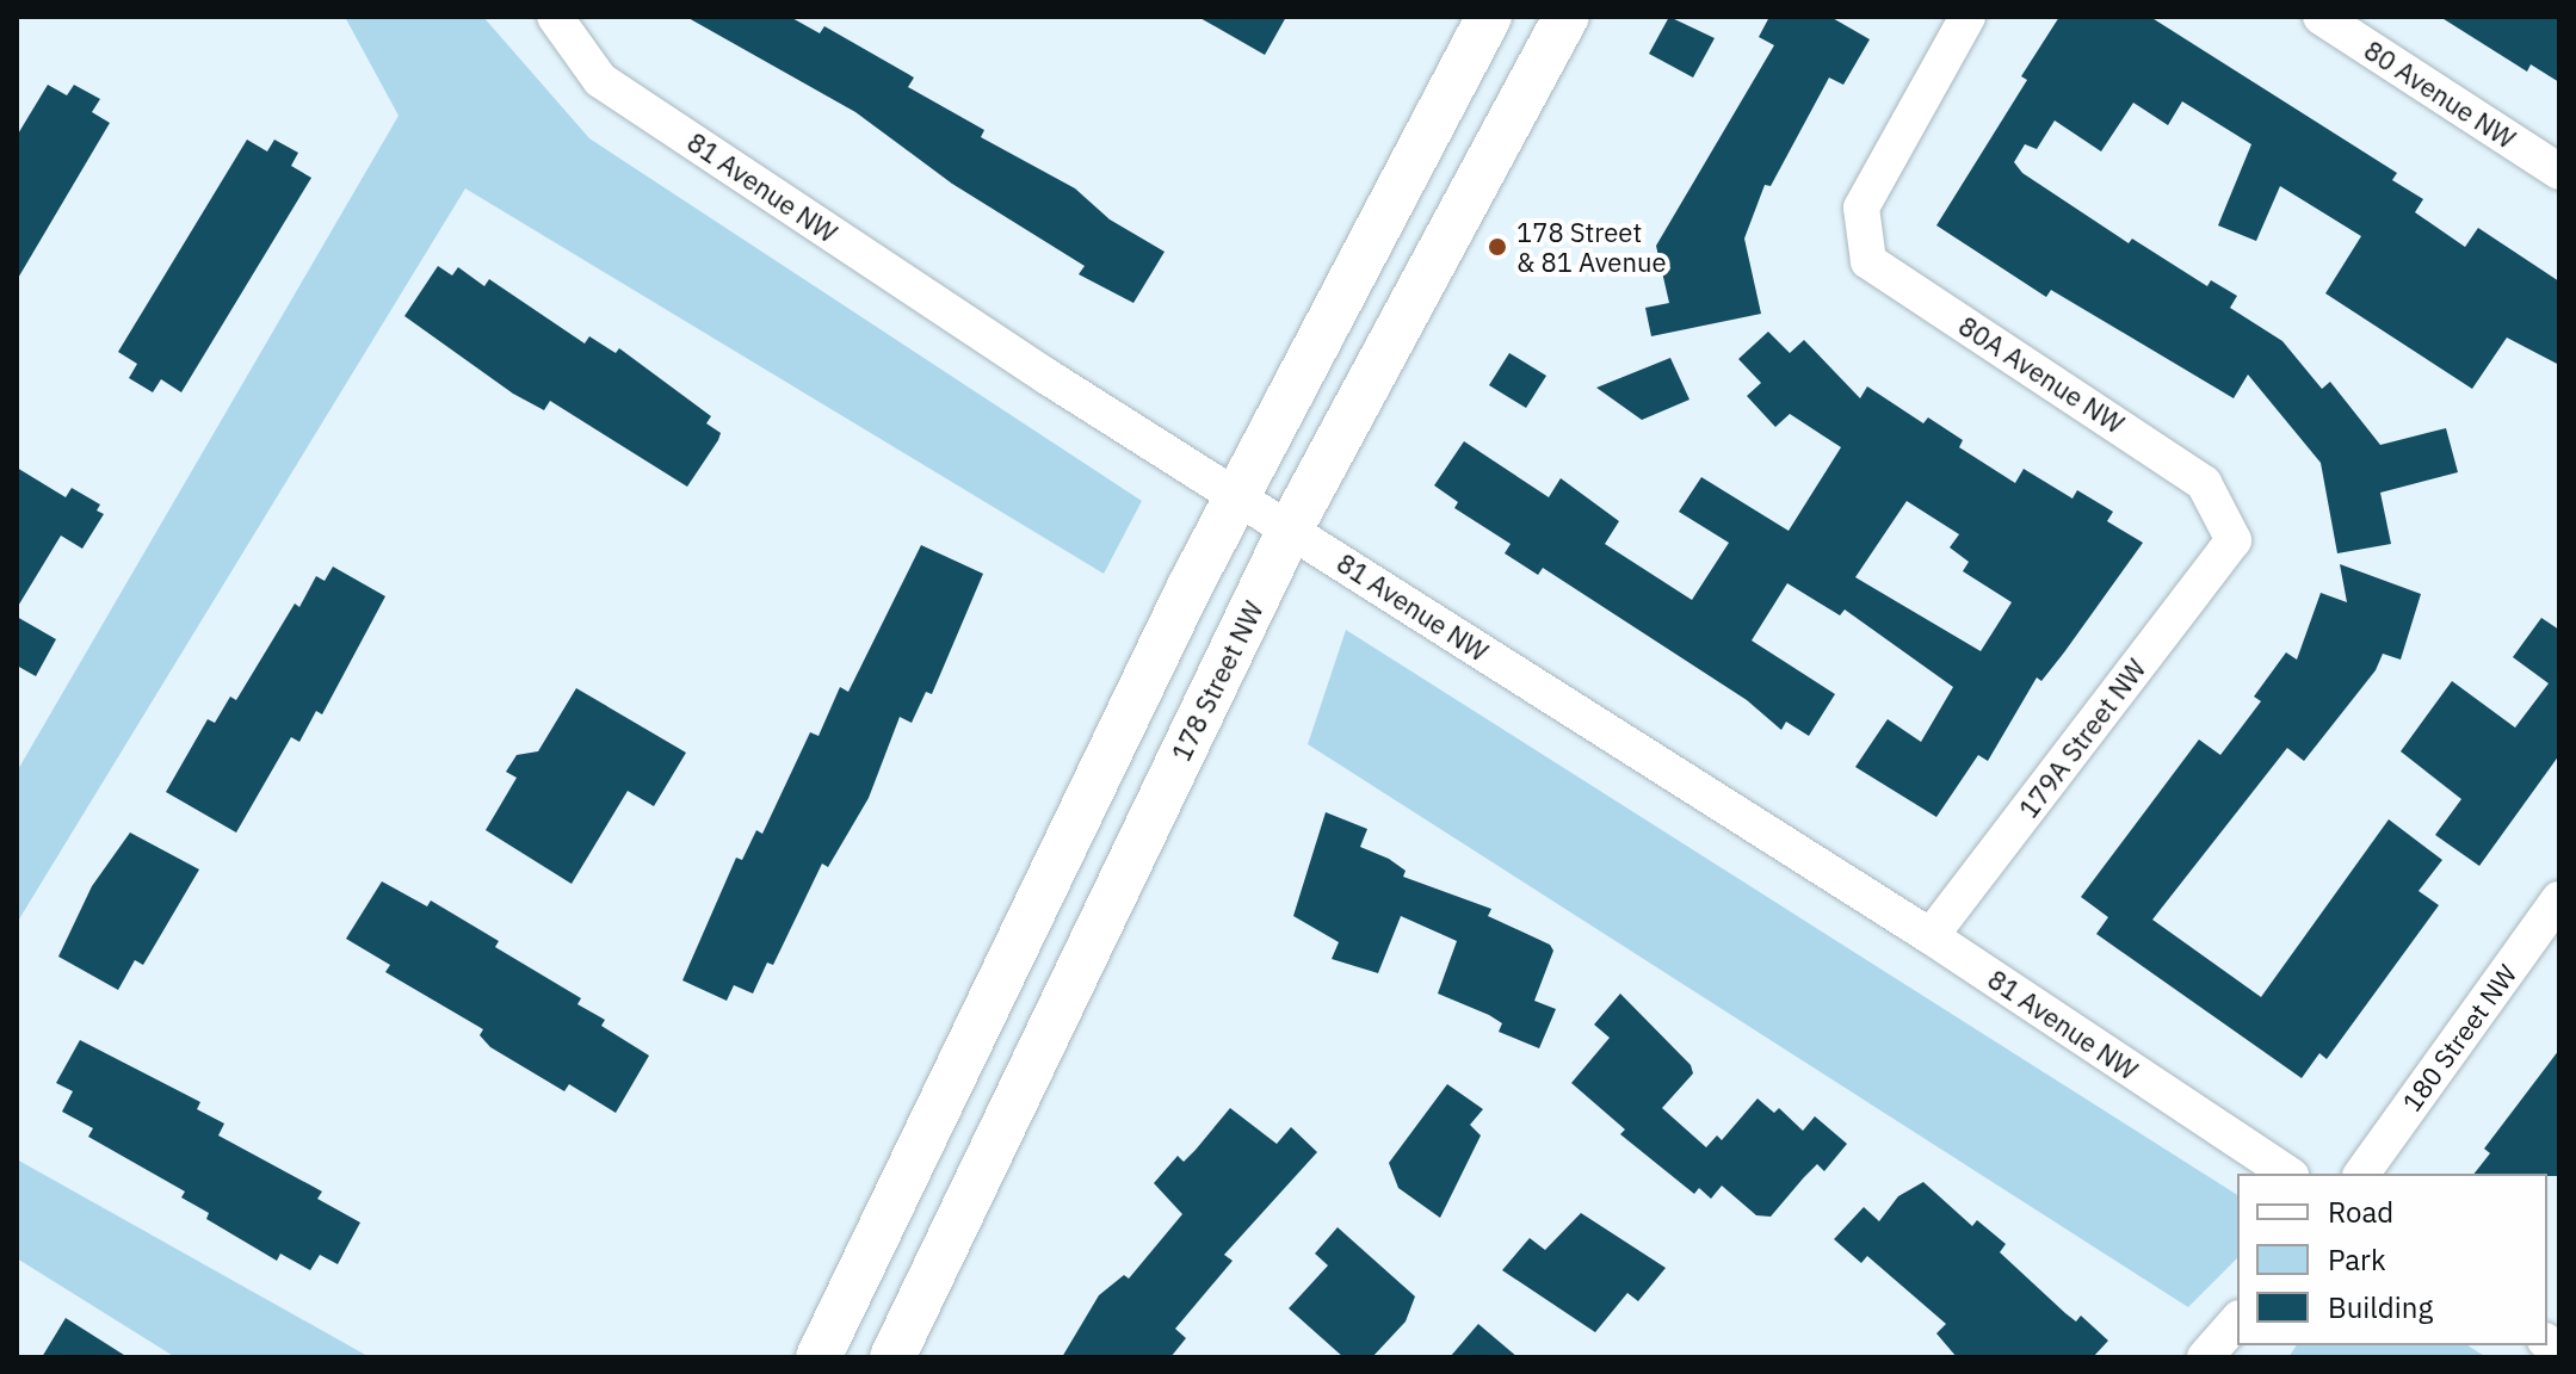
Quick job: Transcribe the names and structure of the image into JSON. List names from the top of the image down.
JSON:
{
  "streets": {
    "main road": ["178 Street NW"],
    "street": [
      "80 Avenue NW",
      "81 Avenue NW",
      "80A Avenue NW",
      "179A Street NW",
      "180 Street NW"
    ]
  },
  "crossings": [
    ["81 Avenue NW", "178 Street NW"],
    ["81 Avenue NW", "179A Street NW"],
    ["80A Avenue NW", "179A Street NW"]
  ],
  "places": ["178 Street & 81 Avenue"],
  "legend": ["Road", "Park", "Building"]
}
